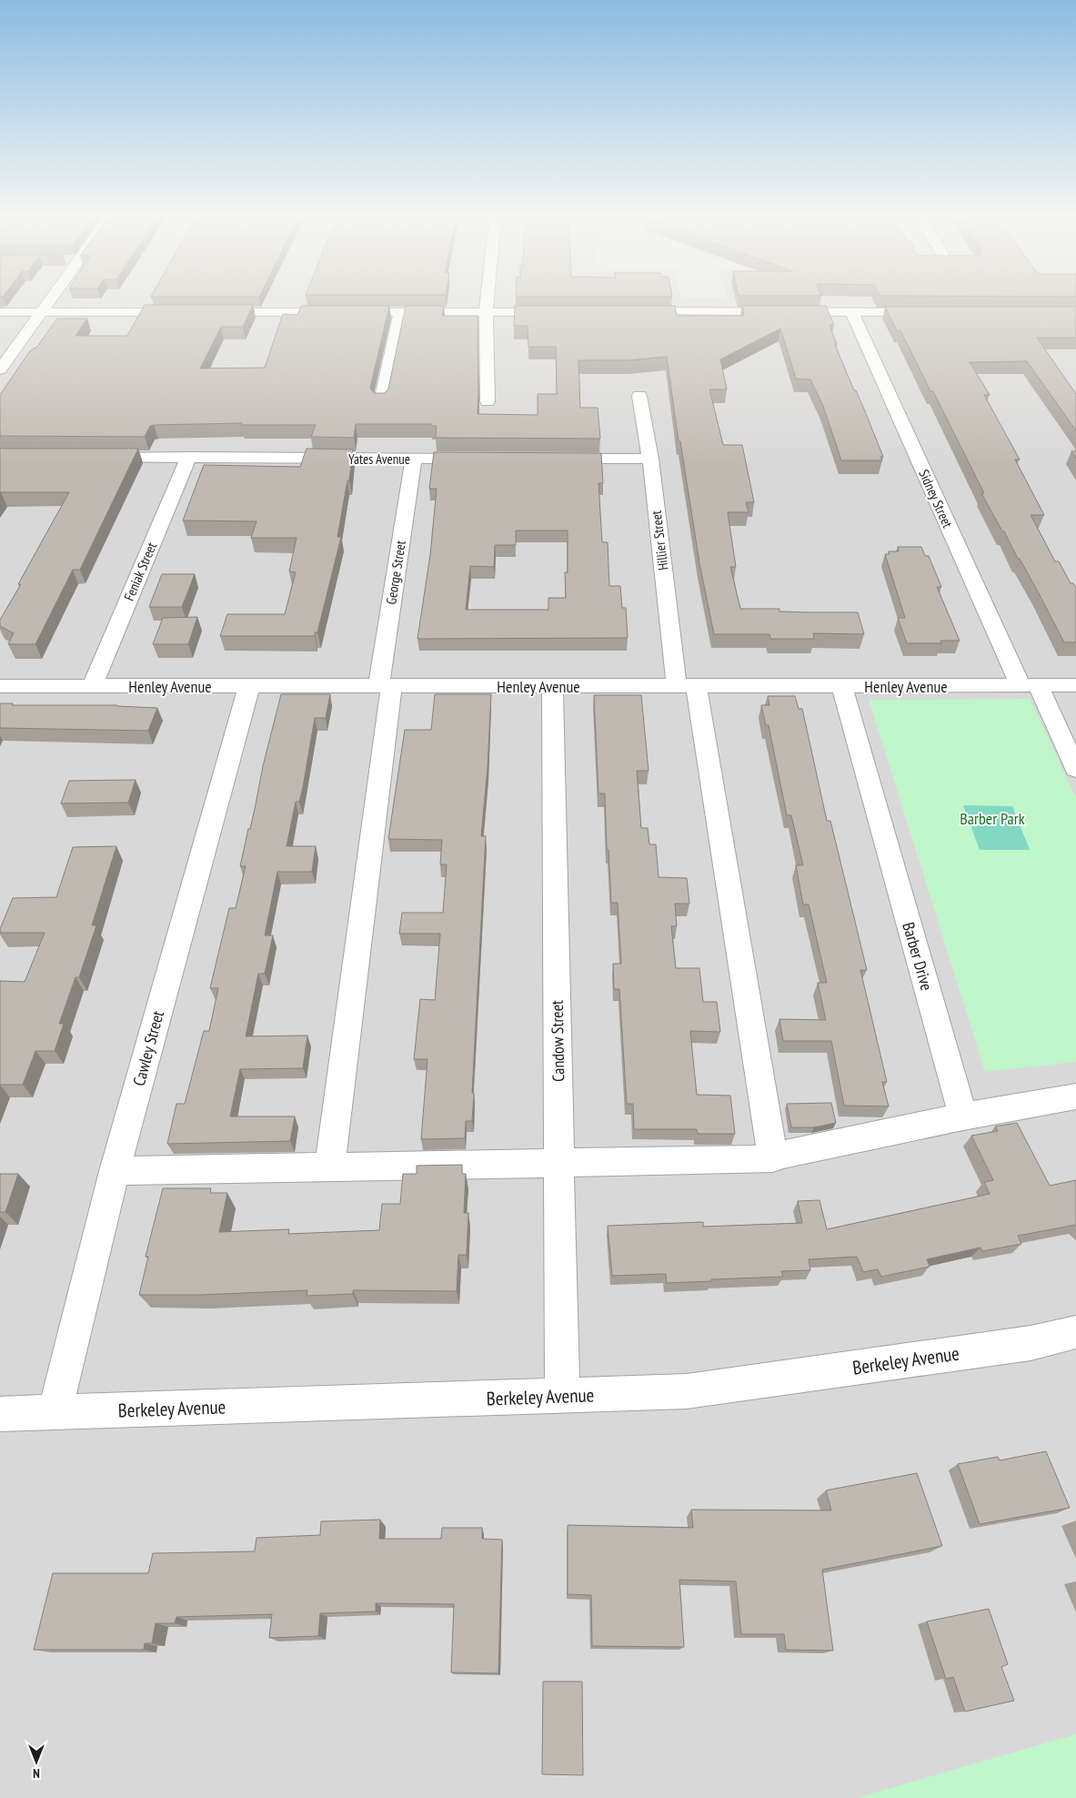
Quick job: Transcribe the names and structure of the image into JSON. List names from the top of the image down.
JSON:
{
  "streets": {
    "street": [
      "Yates Avenue",
      "Sidney Street",
      "Hillier Street",
      "Feniak Street",
      "George Street",
      "Henley Avenue",
      "Barber Drive",
      "Candow Street",
      "Cawley Street",
      "Berkeley Avenue"
    ]
  },
  "crossings": [
    ["Yates Avenue", "Feniak Street"],
    ["Yates Avenue", "George Street"],
    ["Sidney Street", "Henley Avenue"],
    ["Hillier Street", "Henley Avenue"],
    ["Feniak Street", "Henley Avenue"],
    ["George Street", "Henley Avenue"],
    ["Henley Avenue", "Barber Drive"],
    ["Henley Avenue", "Candow Street"],
    ["Henley Avenue", "Cawley Street"],
    ["Candow Street", "Berkeley Avenue"],
    ["Cawley Street", "Berkeley Avenue"]
  ],
  "parks": ["Barber Park"],
  "north": "bottom"
}
